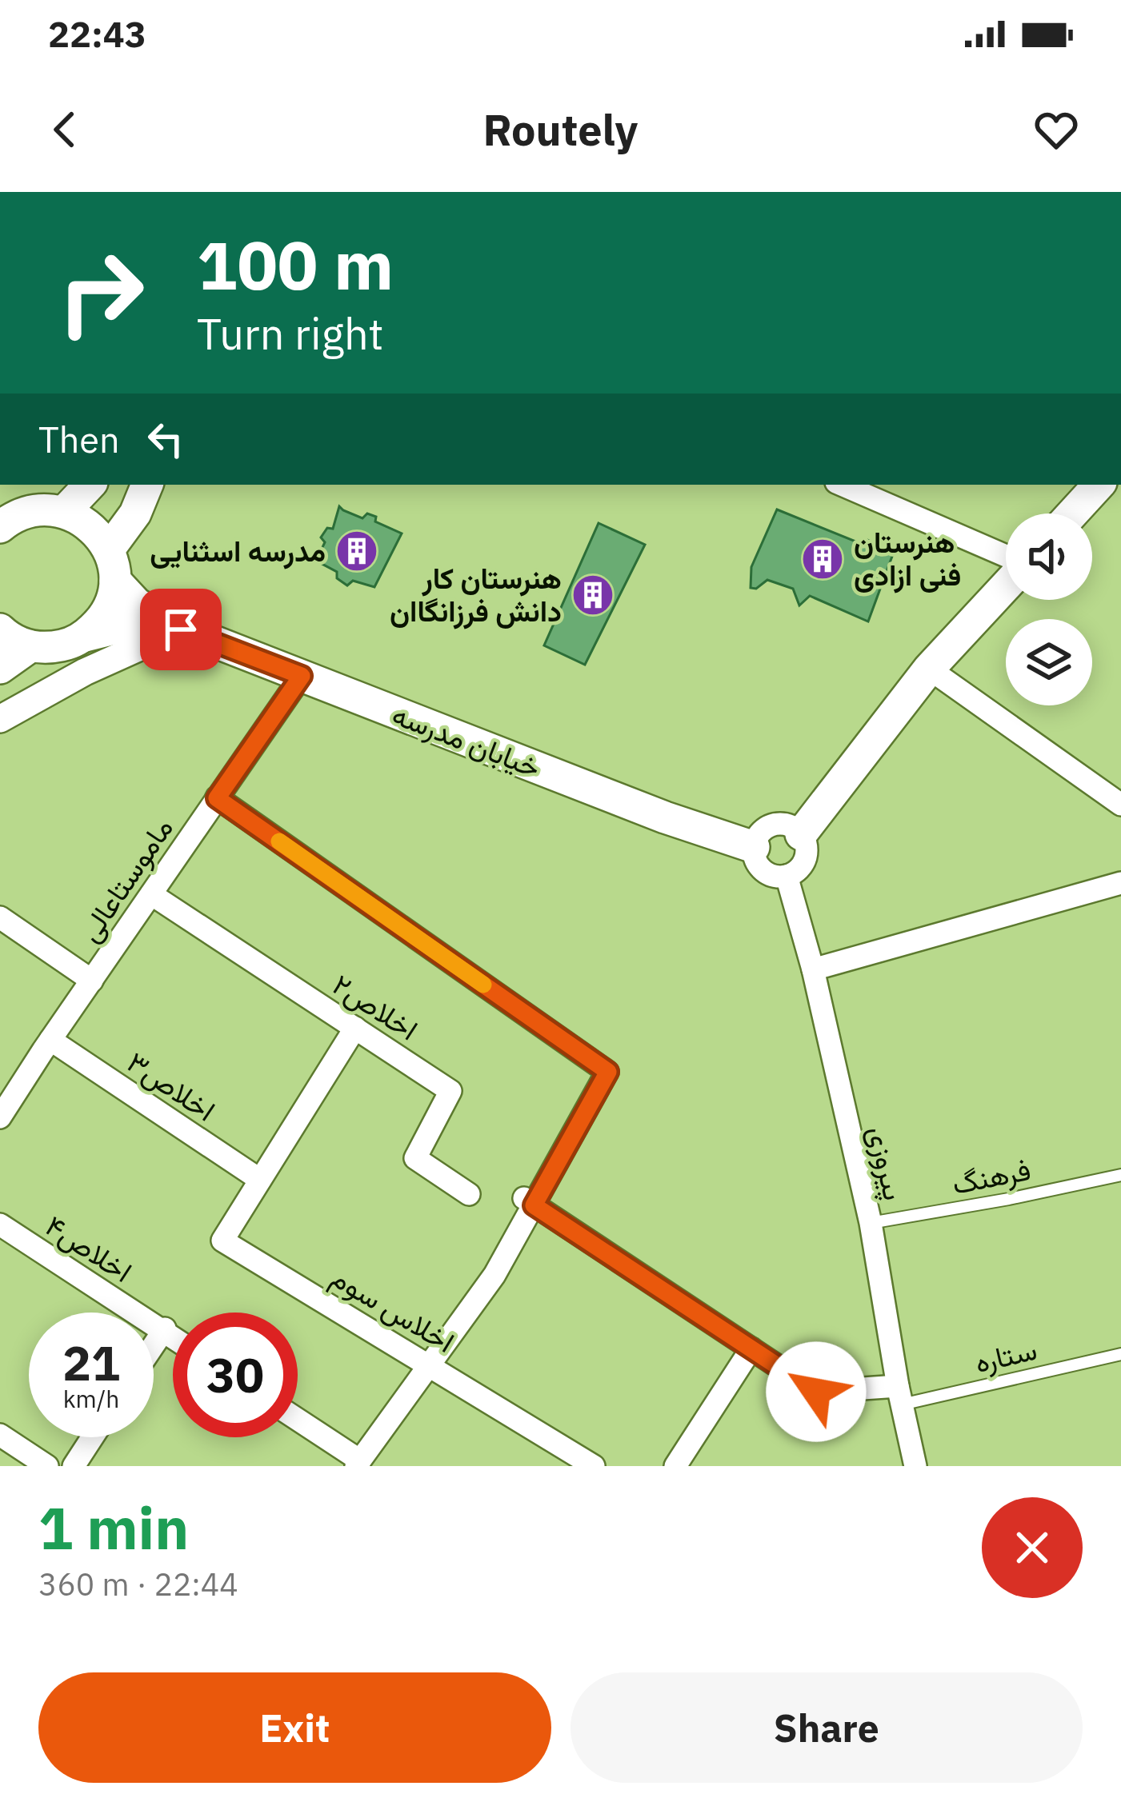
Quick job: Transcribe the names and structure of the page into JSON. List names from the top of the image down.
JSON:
{
  "streets": {
    "main road": ["خیابان مدرسه"],
    "street": [
      "ماموستاعالی",
      "اخلاص۲",
      "اخلاص۳",
      "پیروزی",
      "اخلاص۴",
      "اخلاس سوم"
    ],
    "lane": ["فرهنگ", "ستاره"]
  },
  "crossings": [
    ["خیابان مدرسه", "ماموستاعالی"],
    ["خیابان مدرسه", "پیروزی"],
    ["ماموستاعالی", "اخلاص۲"],
    ["ماموستاعالی", "اخلاص۳"],
    ["اخلاص۳", "اخلاس سوم"],
    ["پیروزی", "فرهنگ"],
    ["پیروزی", "ستاره"]
  ],
  "places": {
    "building": ["مدرسه اسثنایی", "هنرستان فنی ازادی", "هنرستان کار دانش فرزانگاان"]
  },
  "page": {
    "status": "22:43",
    "header": "Routely",
    "turn": ["100 m", "Turn right"],
    "then": "Then",
    "speed": "21 km/h",
    "limit": "30",
    "heading": ["1 min", "360 m · 22:44"],
    "buttons": ["Exit", "Share"]
  }
}
